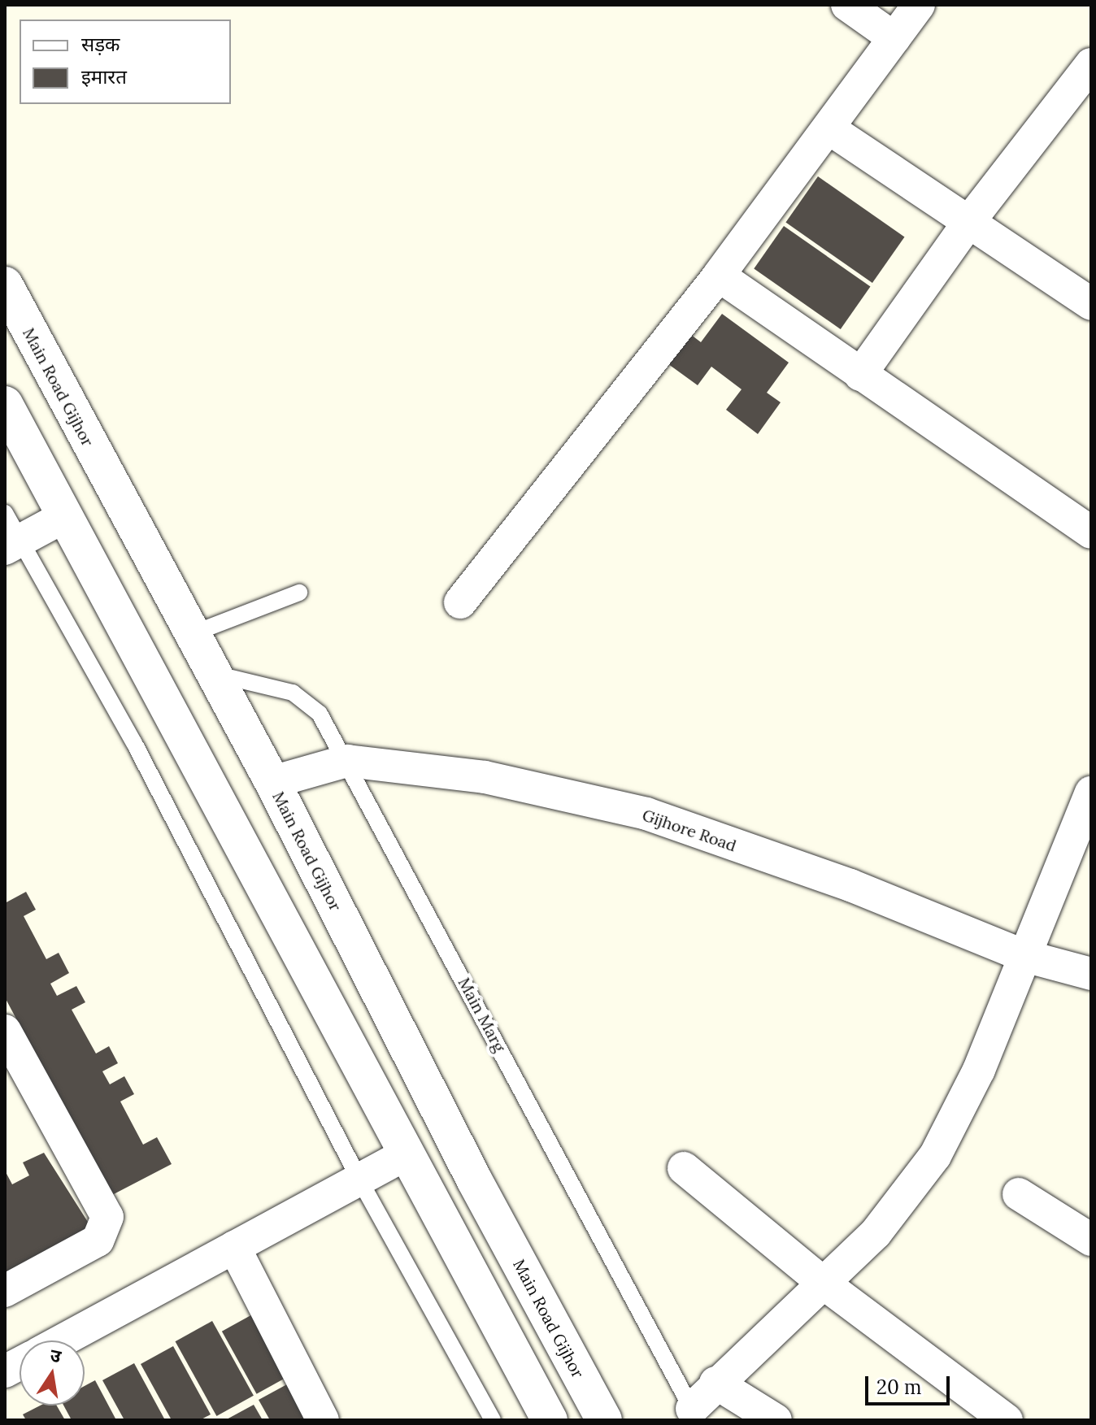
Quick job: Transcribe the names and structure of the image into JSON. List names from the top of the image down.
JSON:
{
  "streets": {
    "street": ["Main Road Gijhor", "Gijhore Road"],
    "lane": ["Main Marg"]
  },
  "crossings": [
    ["Main Road Gijhor", "Gijhore Road"],
    ["Main Road Gijhor", "Main Marg"],
    ["Gijhore Road", "Main Marg"]
  ],
  "legend": ["सड़क", "इमारत"],
  "scale_bar": "20 m",
  "north": "top"
}
